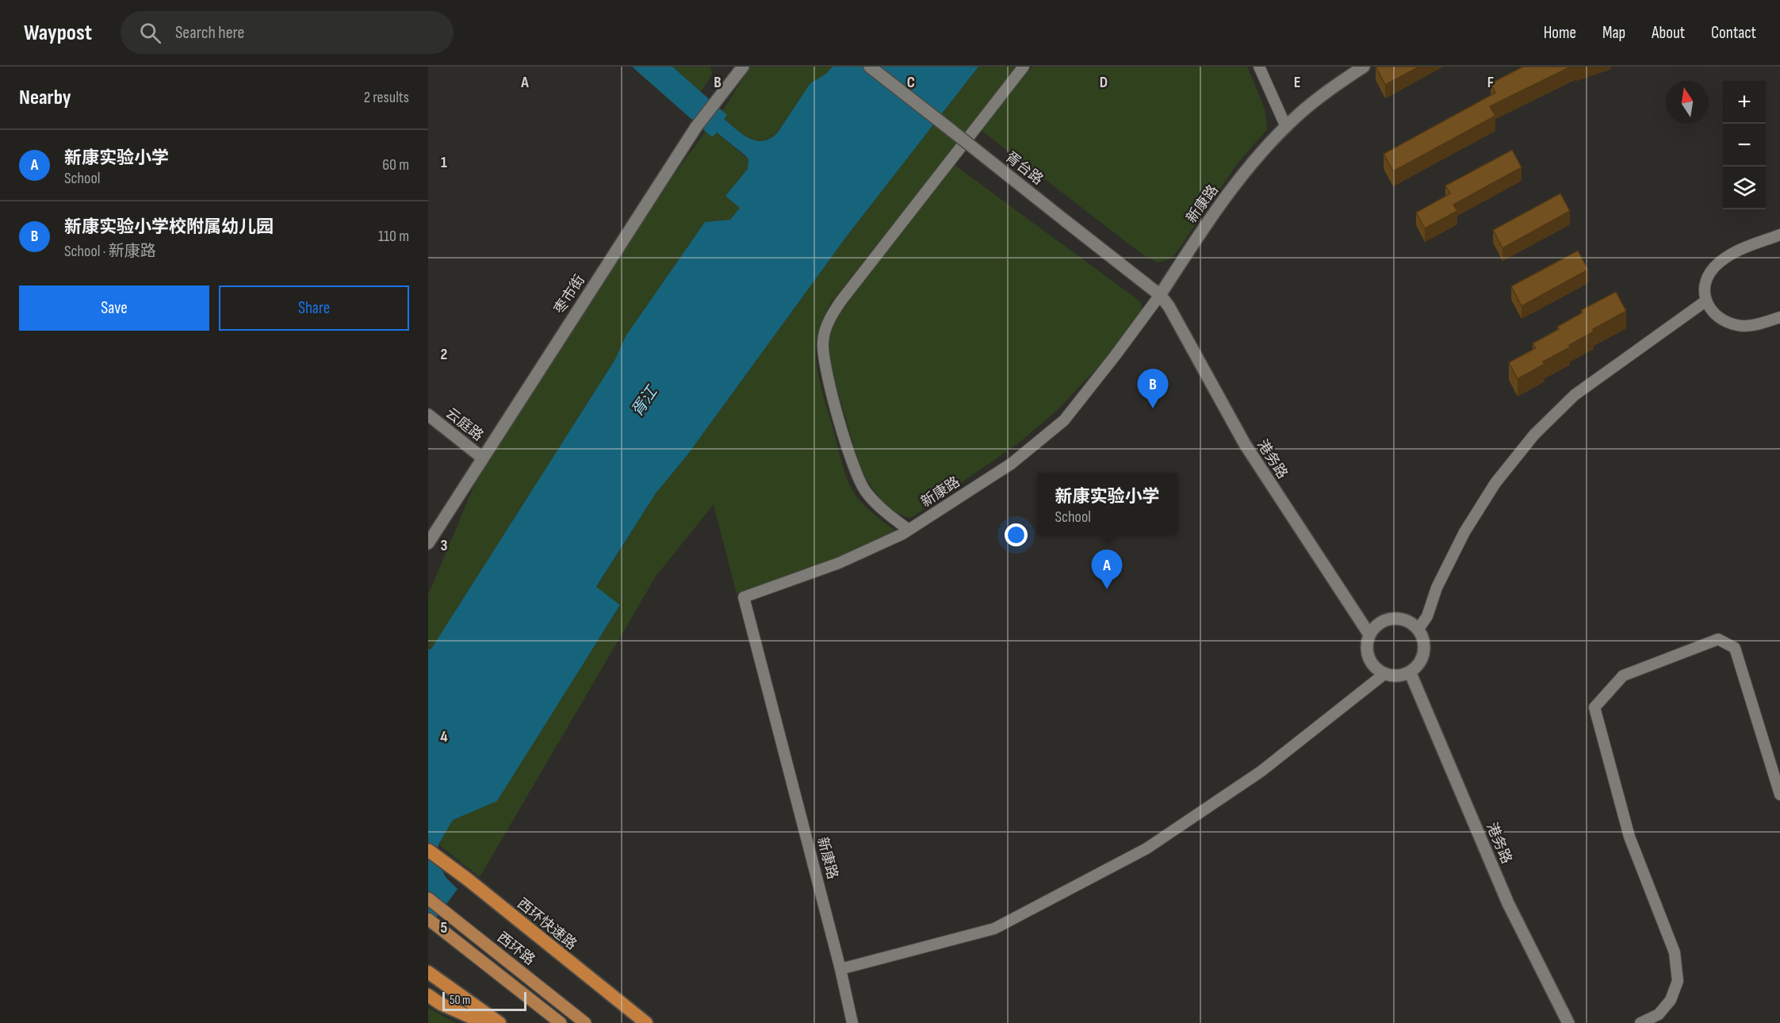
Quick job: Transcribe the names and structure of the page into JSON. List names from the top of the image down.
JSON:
{
  "streets": {
    "highway": ["西环快速路"],
    "main road": ["西环路"],
    "street": [
      "胥台路",
      "新康路",
      "枣市街",
      "云庭路",
      "港务路"
    ]
  },
  "crossings": [
    ["胥台路", "新康路"],
    ["胥台路", "港务路"],
    ["新康路", "港务路"],
    ["枣市街", "云庭路"]
  ],
  "water": ["胥江"],
  "scale_bar": "50 m",
  "north": "top",
  "page": {
    "header": "Waypost",
    "search": "Search here",
    "nav": [
      "Home",
      "Map",
      "About",
      "Contact"
    ],
    "heading": ["Nearby", "2 results"],
    "map_buttons": ["+", "−"],
    "list": [
      {
        "mark": "A",
        "name": "新康实验小学",
        "note": "School",
        "value": "60 m"
      },
      {
        "mark": "B",
        "name": "新康实验小学校附属幼儿园",
        "note": "School · 新康路",
        "value": "110 m"
      }
    ],
    "buttons": ["Save", "Share"],
    "pins": ["B", "A"],
    "popup": ["新康实验小学", "School"],
    "scale": "50 m"
  },
  "grid": {
    "columns": [
      "A",
      "B",
      "C",
      "D",
      "E",
      "F"
    ],
    "rows": [
      "1",
      "2",
      "3",
      "4",
      "5"
    ]
  }
}
